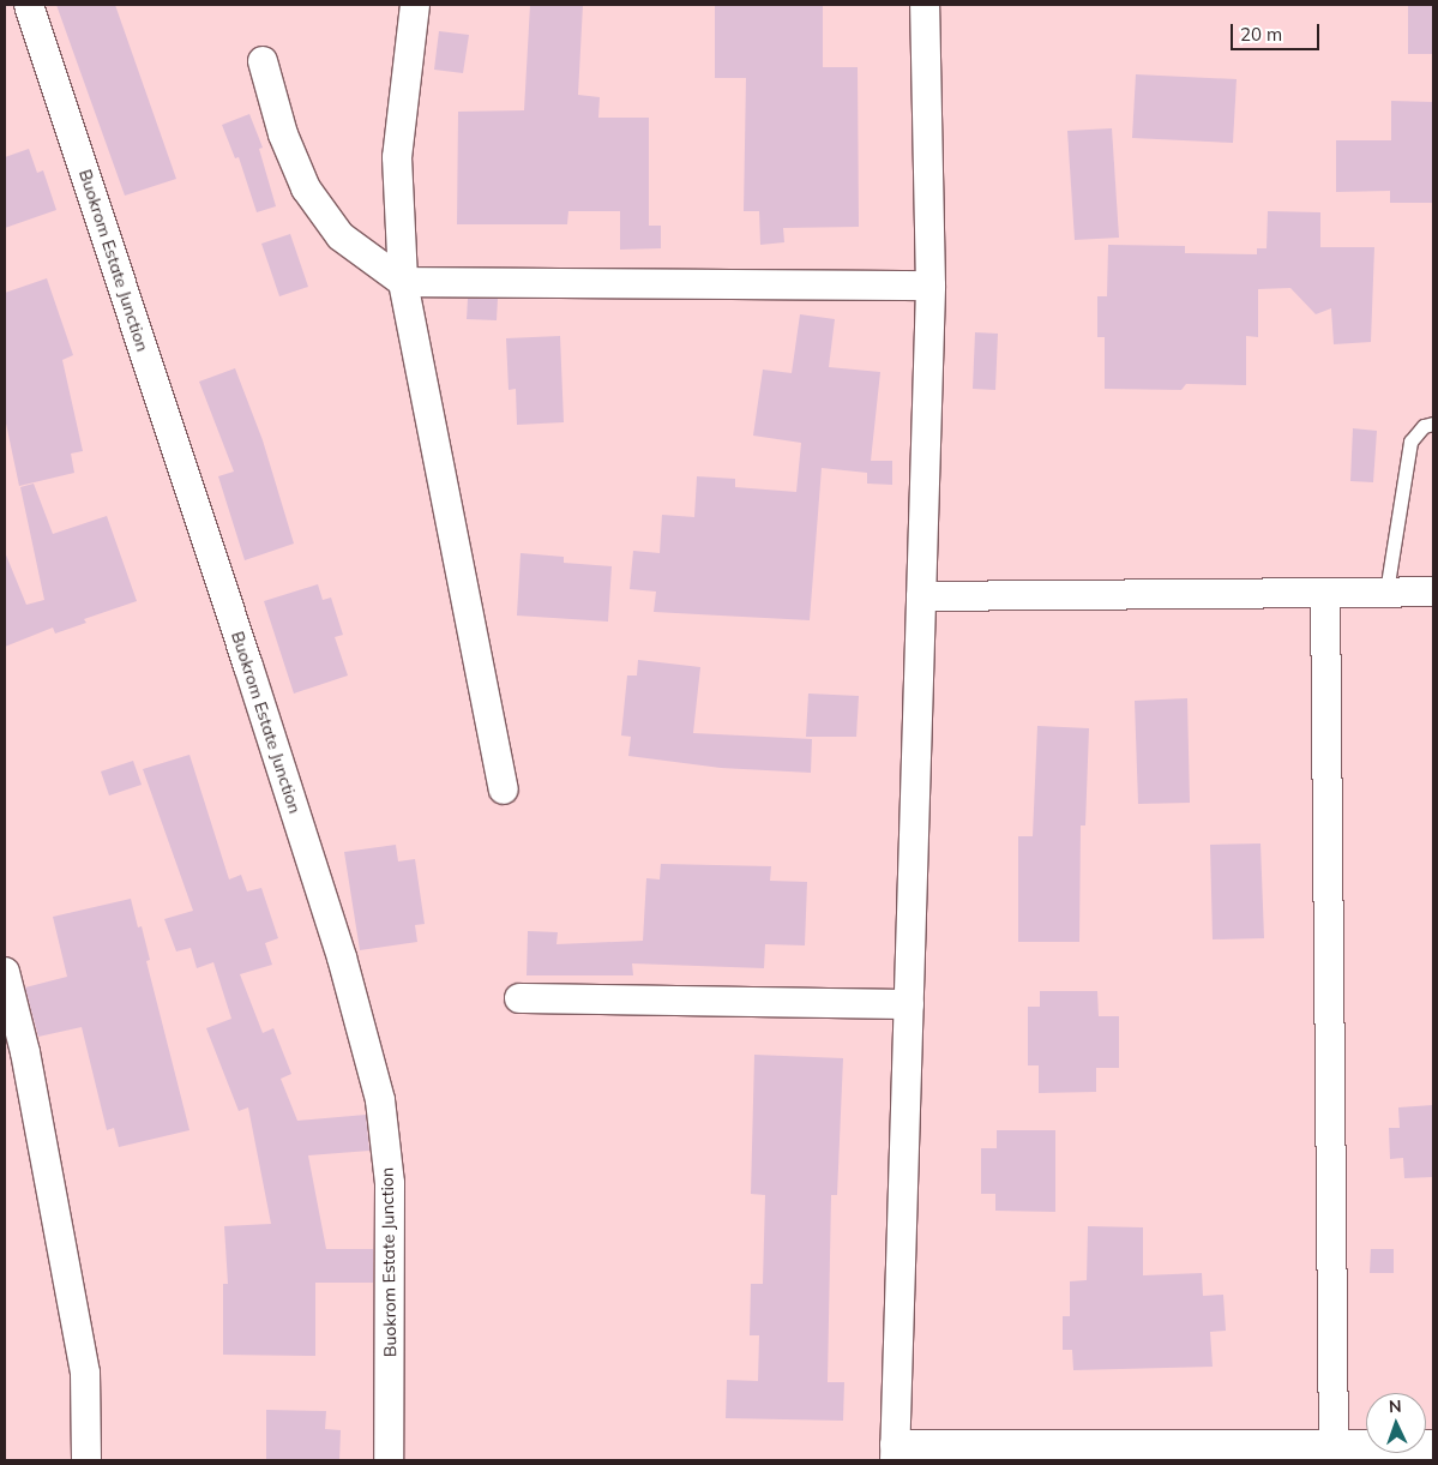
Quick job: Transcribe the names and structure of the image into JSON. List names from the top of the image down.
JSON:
{
  "streets": {
    "street": ["Buokrom Estate Junction"]
  },
  "scale_bar": "20 m",
  "north": "top"
}
